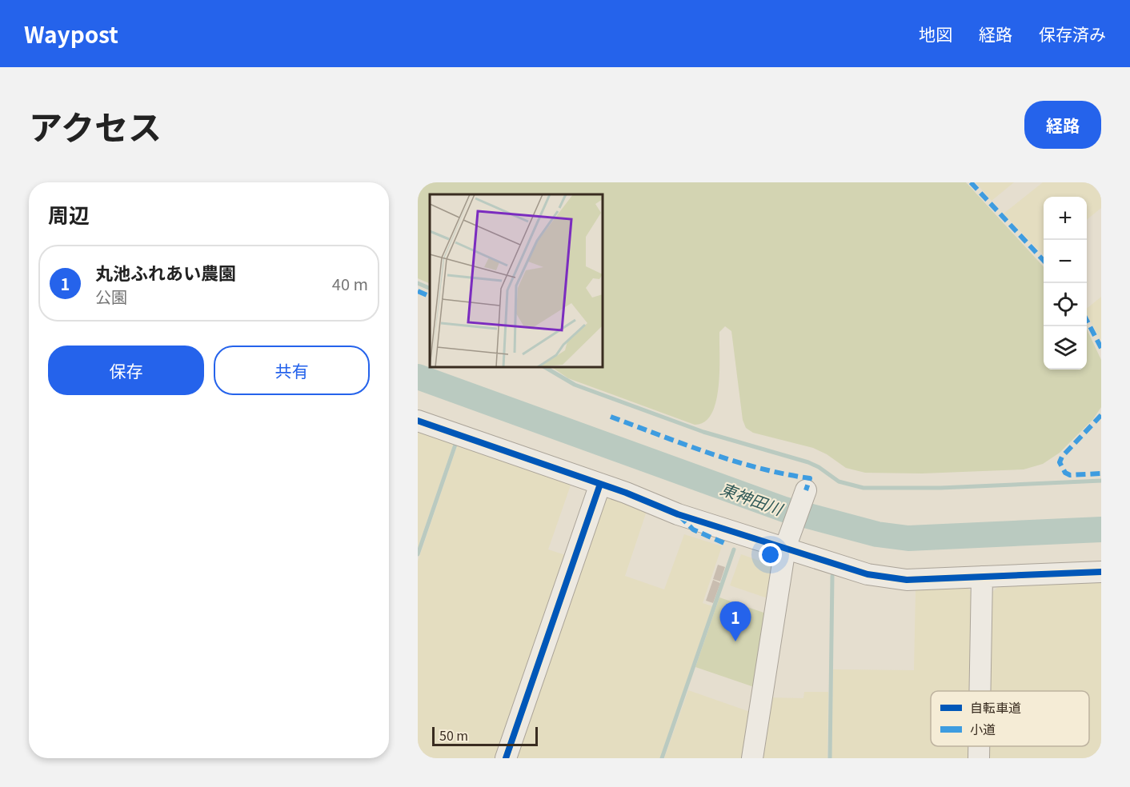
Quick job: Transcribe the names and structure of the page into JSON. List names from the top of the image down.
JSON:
{
  "water": ["東神田川"],
  "legend": ["自転車道", "小道"],
  "scale_bar": "50 m",
  "page": {
    "header": "Waypost",
    "nav": ["地図", "経路", "保存済み"],
    "title": "アクセス",
    "buttons": [
      "経路",
      ["保存", "共有"]
    ],
    "heading": "周辺",
    "map_buttons": ["+", "−"],
    "list": [
      {
        "mark": "1",
        "name": "丸池ふれあい農園",
        "note": "公園",
        "value": "40 m"
      }
    ],
    "pins": "1",
    "scale": "50 m"
  }
}
